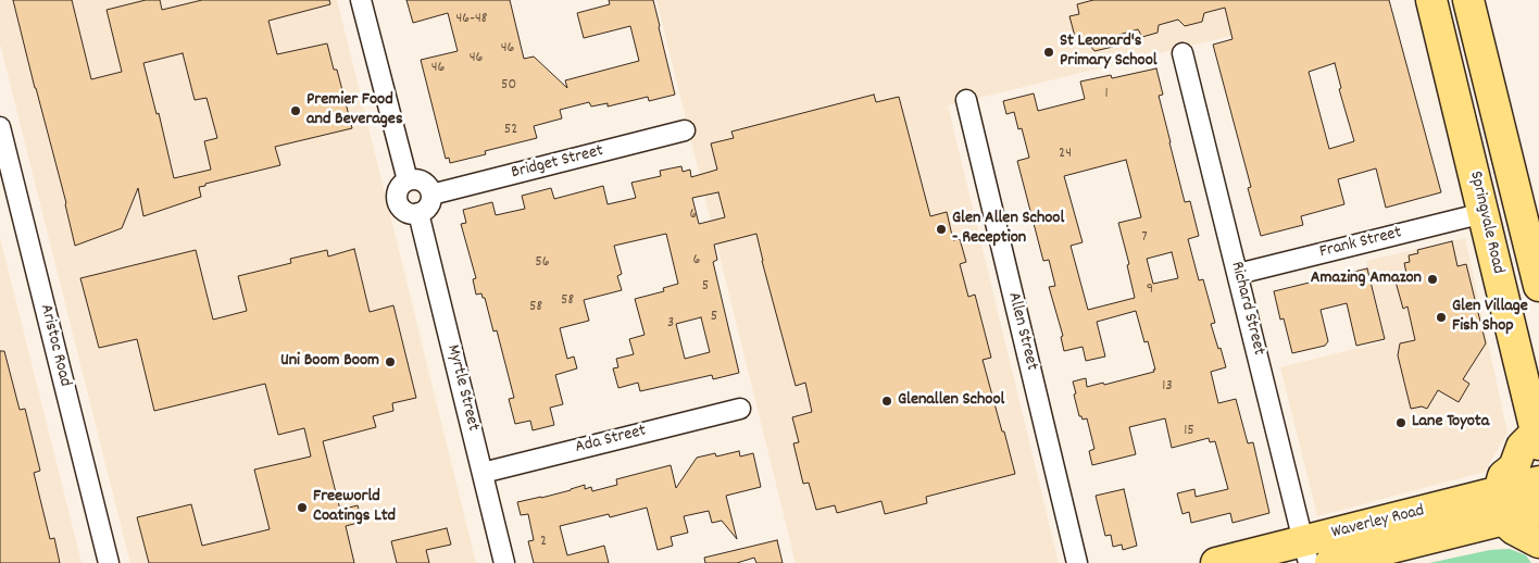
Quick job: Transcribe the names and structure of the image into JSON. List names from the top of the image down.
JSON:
{
  "streets": {
    "main road": ["Springvale Road", "Waverley Road"],
    "street": [
      "Bridget Street",
      "Frank Street",
      "Richard Street",
      "Allen Street",
      "Aristoc Road",
      "Myrtle Street",
      "Ada Street"
    ]
  },
  "crossings": [
    ["Bridget Street", "Myrtle Street"],
    ["Springvale Road", "Frank Street"],
    ["Frank Street", "Richard Street"],
    ["Richard Street", "Waverley Road"],
    ["Myrtle Street", "Ada Street"]
  ],
  "places": [
    "St Leonard's Primary School",
    "Premier Food and Beverages",
    "Glen Allen School - Reception",
    "Amazing Amazon",
    "Glen Village Fish Shop",
    "Uni Boom Boom",
    "Glenallen School",
    "Lane Toyota",
    "Freeworld Coatings Ltd"
  ],
  "house_numbers": [
    "46-48",
    "46",
    "46",
    "46",
    "50",
    "1",
    "52",
    "24",
    "6",
    "7",
    "6",
    "56",
    "5",
    "9",
    "58",
    "58",
    "5",
    "3",
    "13",
    "15",
    "2"
  ]
}
